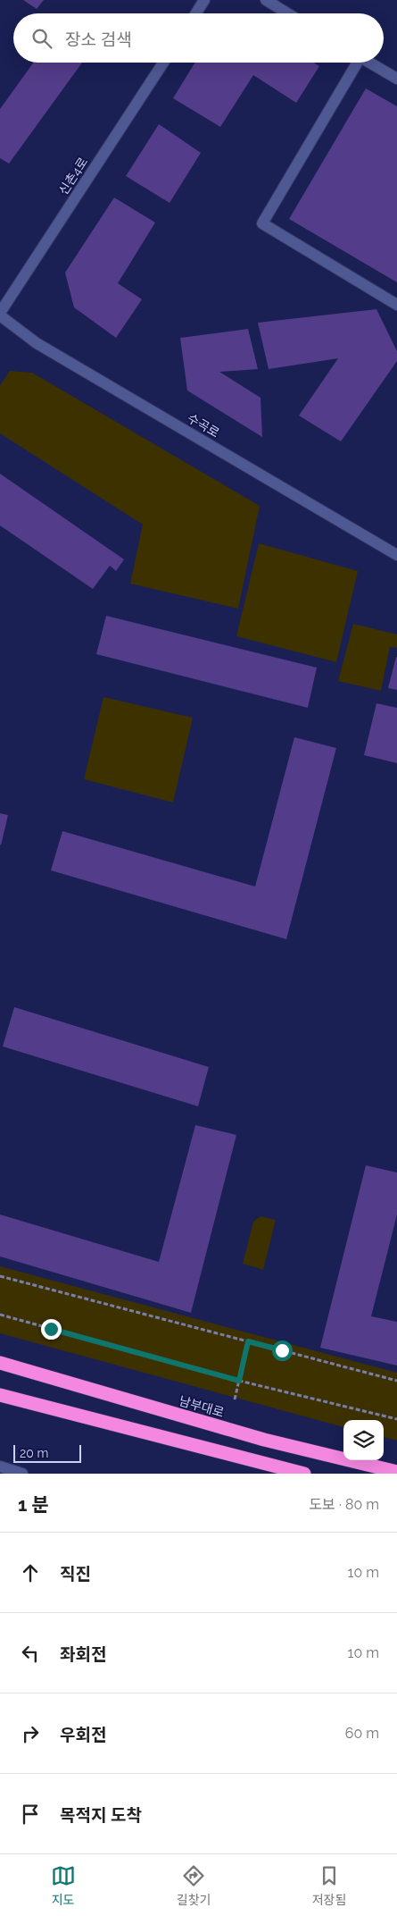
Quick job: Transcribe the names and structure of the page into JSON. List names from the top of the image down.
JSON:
{
  "streets": {
    "highway": ["남부대로"],
    "street": ["신촌4로", "수곡로"]
  },
  "crossings": [
    ["신촌4로", "수곡로"]
  ],
  "scale_bar": "20 m",
  "page": {
    "search": "장소 검색",
    "scale": "20 m",
    "heading": ["1 분", "도보 · 80 m"],
    "list": [
      ["직진", "10 m"],
      ["좌회전", "10 m"],
      ["우회전", "60 m"],
      "목적지 도착"
    ],
    "nav": ["지도", "길찾기", "저장됨"]
  }
}
